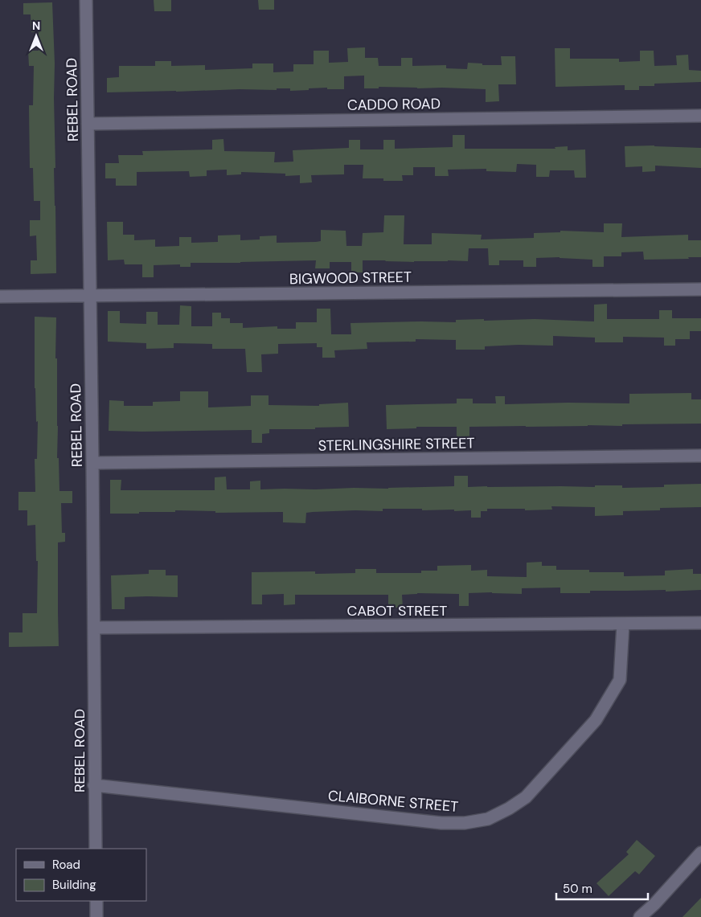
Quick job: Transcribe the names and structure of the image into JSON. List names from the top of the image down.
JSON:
{
  "streets": {
    "street": [
      "REBEL ROAD",
      "CADDO ROAD",
      "BIGWOOD STREET",
      "STERLINGSHIRE STREET",
      "CABOT STREET",
      "CLAIBORNE STREET"
    ]
  },
  "crossings": [
    ["REBEL ROAD", "CADDO ROAD"],
    ["REBEL ROAD", "BIGWOOD STREET"],
    ["REBEL ROAD", "STERLINGSHIRE STREET"],
    ["REBEL ROAD", "CABOT STREET"],
    ["REBEL ROAD", "CLAIBORNE STREET"],
    ["CABOT STREET", "CLAIBORNE STREET"]
  ],
  "legend": ["Road", "Building"],
  "scale_bar": "50 m",
  "north": "top"
}
